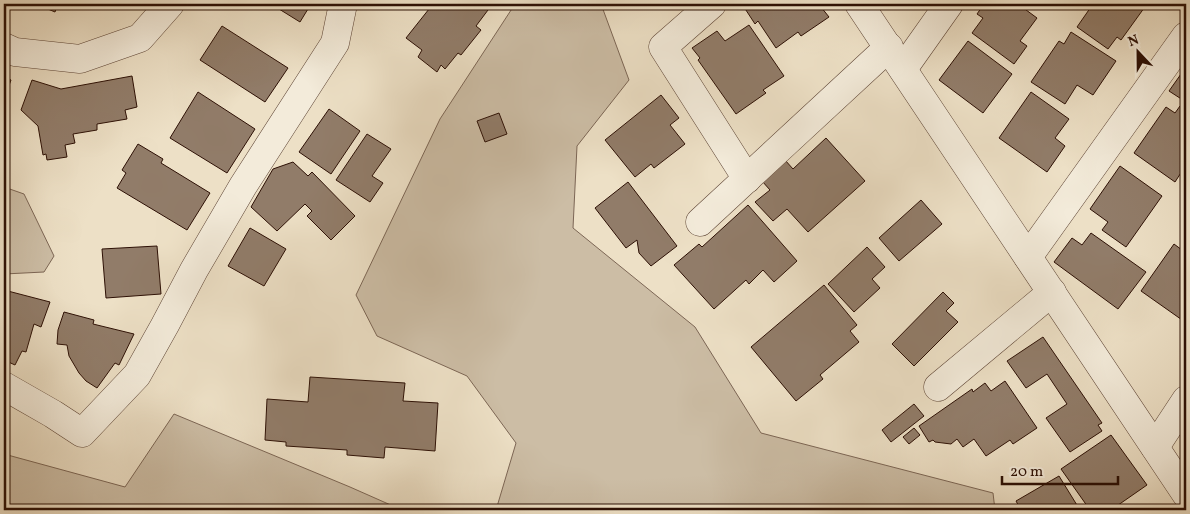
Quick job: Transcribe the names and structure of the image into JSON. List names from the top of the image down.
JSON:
{
  "scale_bar": "20 m",
  "north": "top"
}
